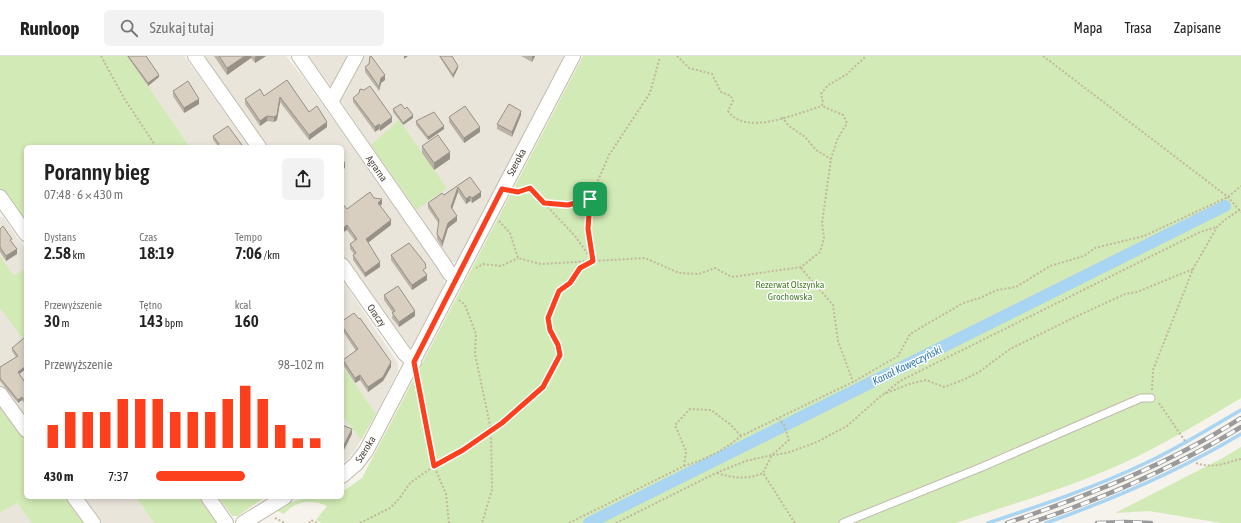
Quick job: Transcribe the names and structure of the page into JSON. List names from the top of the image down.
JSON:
{
  "streets": {
    "street": ["Szeroka", "Agrarna", "Oraczy"]
  },
  "crossings": [
    ["Szeroka", "Agrarna"],
    ["Szeroka", "Oraczy"]
  ],
  "water": ["Kanał Kawęczyński"],
  "parks": ["Rezerwat Olszynka Grochowska"],
  "page": {
    "header": "Runloop",
    "search": "Szukaj tutaj",
    "nav": ["Mapa", "Trasa", "Zapisane"],
    "heading": ["Poranny bieg", "07:48 · 6 × 430 m"],
    "stats": [
      ["Dystans", "2.58 km"],
      ["Czas", "18:19"],
      ["Tempo", "7:06 /km"],
      ["Przewyższenie", "30 m"],
      ["Tętno", "143 bpm"],
      ["kcal", "160"]
    ],
    "chart": ["Przewyższenie", "98–102 m"],
    "list": [
      {
        "name": "430 m",
        "note": "7:37"
      }
    ]
  }
}
